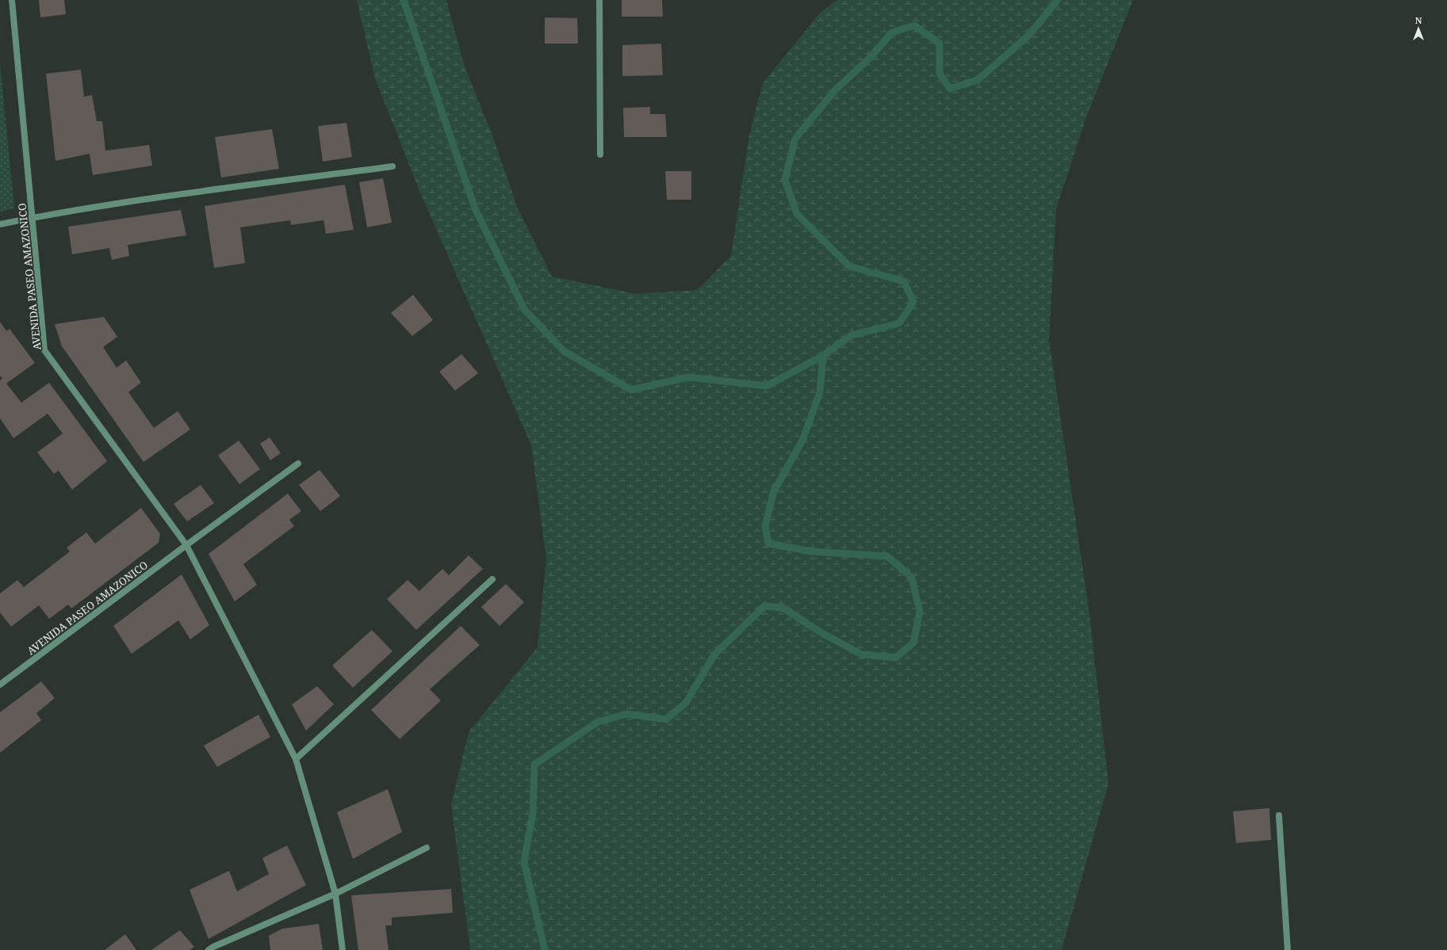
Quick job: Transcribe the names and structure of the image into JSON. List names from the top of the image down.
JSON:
{
  "streets": {
    "street": ["AVENIDA PASEO AMAZONICO"]
  },
  "north": "top"
}
